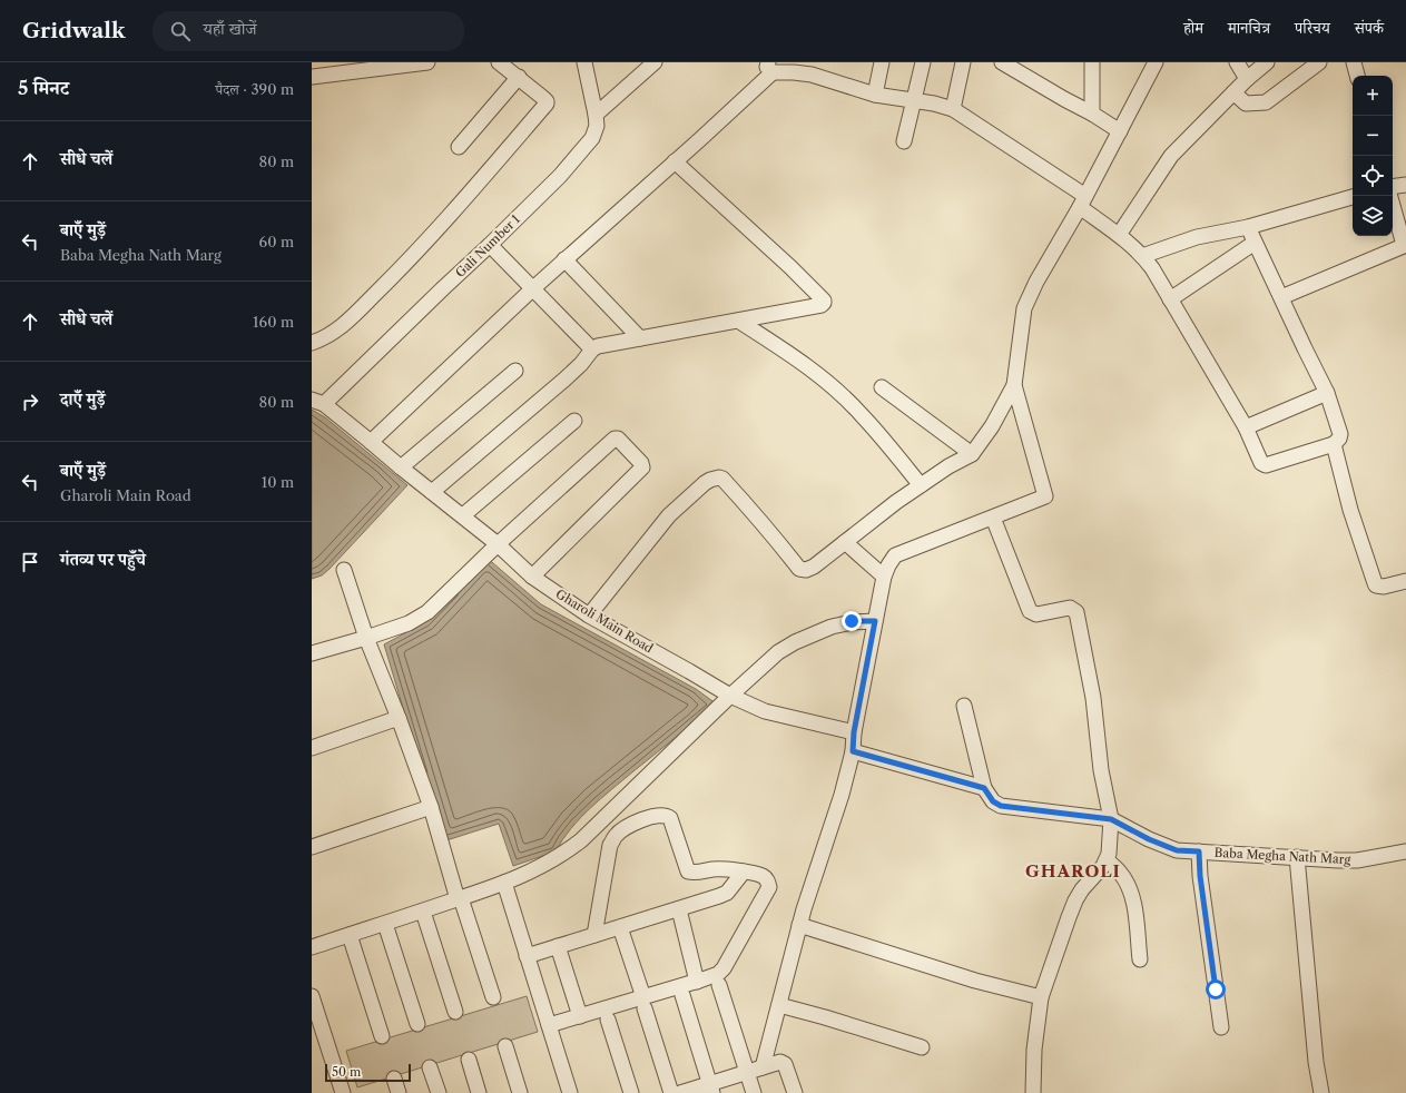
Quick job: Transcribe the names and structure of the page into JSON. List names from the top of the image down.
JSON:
{
  "streets": {
    "street": ["Gali Number 1", "Gharoli Main Road", "Baba Megha Nath Marg"]
  },
  "crossings": [
    ["Gali Number 1", "Gharoli Main Road"]
  ],
  "districts": ["GHAROLI"],
  "scale_bar": "50 m",
  "page": {
    "header": "Gridwalk",
    "search": "यहाँ खोजें",
    "nav": [
      "होम",
      "मानचित्र",
      "परिचय",
      "संपर्क"
    ],
    "heading": ["5 मिनट", "पैदल · 390 m"],
    "map_buttons": ["+", "−"],
    "list": [
      ["सीधे चलें", "80 m"],
      ["बाएँ मुड़ें", "Baba Megha Nath Marg", "60 m"],
      ["सीधे चलें", "160 m"],
      ["दाएँ मुड़ें", "80 m"],
      ["बाएँ मुड़ें", "Gharoli Main Road", "10 m"],
      "गंतव्य पर पहुँचे"
    ],
    "scale": "50 m"
  }
}
